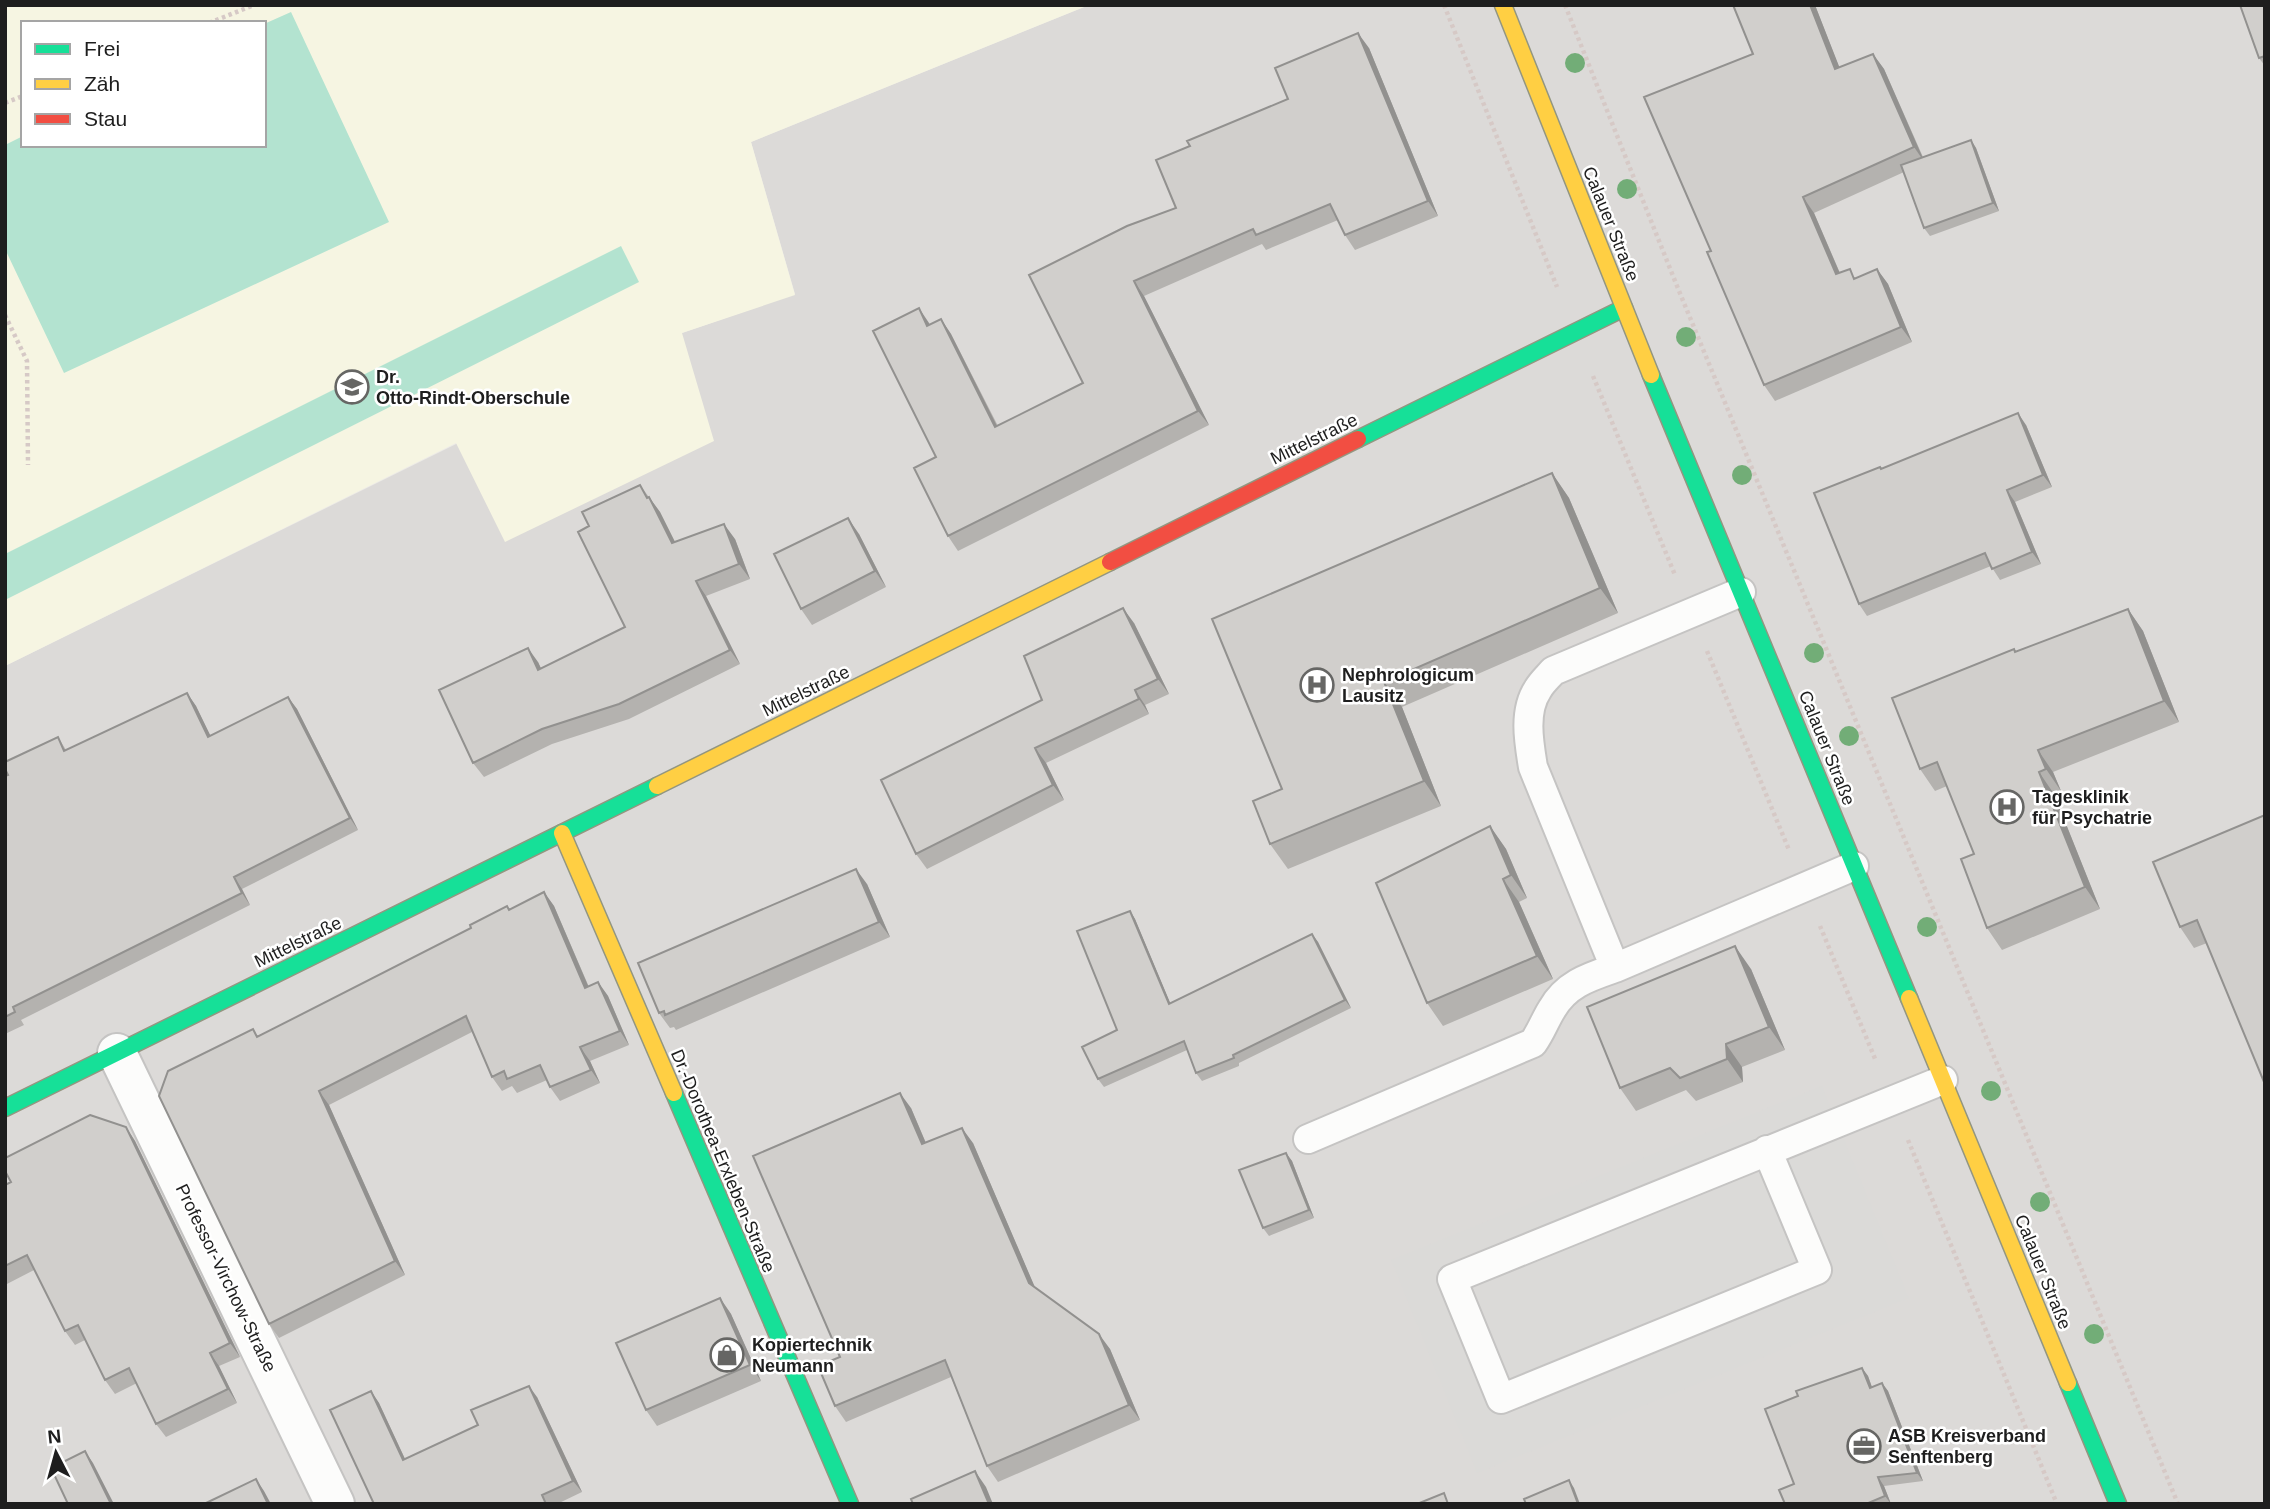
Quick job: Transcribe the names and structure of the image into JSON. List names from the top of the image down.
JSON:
{
  "streets": {
    "street": [
      "Calauer Straße",
      "Mittelstraße",
      "Dr.-Dorothea-Erxleben-Straße",
      "Professor-Virchow-Straße"
    ]
  },
  "crossings": [
    ["Calauer Straße", "Mittelstraße"],
    ["Mittelstraße", "Dr.-Dorothea-Erxleben-Straße"],
    ["Mittelstraße", "Professor-Virchow-Straße"]
  ],
  "places": {
    "school or university": ["Dr. Otto-Rindt-Oberschule"],
    "hospital": ["Nephrologicum Lausitz", "Tagesklinik für Psychatrie"],
    "shop": ["Kopiertechnik Neumann"],
    "office": ["ASB Kreisverband Senftenberg"]
  },
  "legend": ["Frei", "Zäh", "Stau"],
  "north": "top"
}
